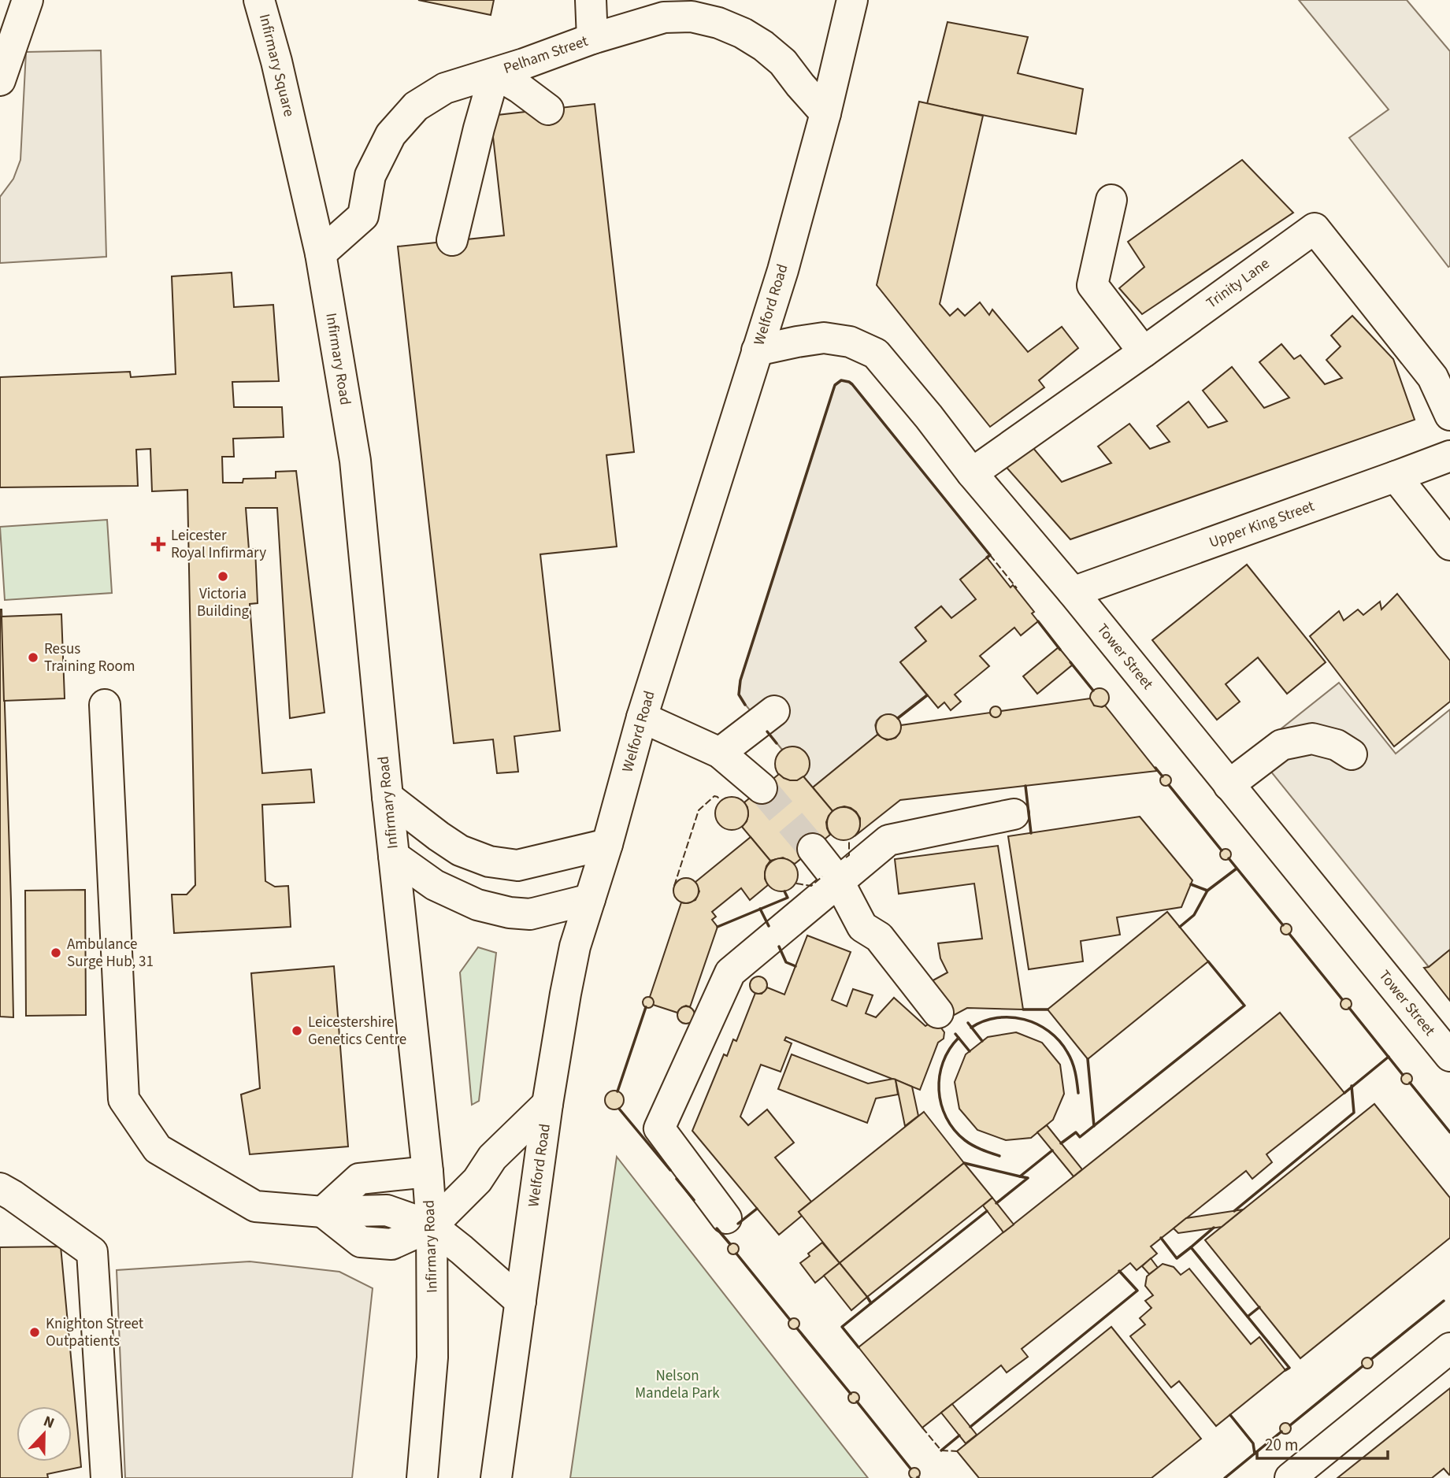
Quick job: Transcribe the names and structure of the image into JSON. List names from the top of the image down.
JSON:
{
  "streets": {
    "main road": [
      "Pelham Street",
      "Infirmary Square",
      "Trinity Lane",
      "Welford Road",
      "Infirmary Road",
      "Upper King Street",
      "Tower Street"
    ]
  },
  "crossings": [
    ["Pelham Street", "Welford Road"],
    ["Pelham Street", "Infirmary Road"],
    ["Infirmary Square", "Infirmary Road"],
    ["Trinity Lane", "Tower Street"],
    ["Welford Road", "Tower Street"],
    ["Upper King Street", "Tower Street"]
  ],
  "parks": ["Nelson Mandela Park"],
  "places": {
    "health": ["Leicester Royal Infirmary"],
    "other": [
      "Victoria Building",
      "Resus Training Room",
      "Ambulance Surge Hub, 31",
      "Leicestershire Genetics Centre",
      "Knighton Street Outpatients"
    ]
  },
  "scale_bar": "20 m",
  "north": "top"
}
